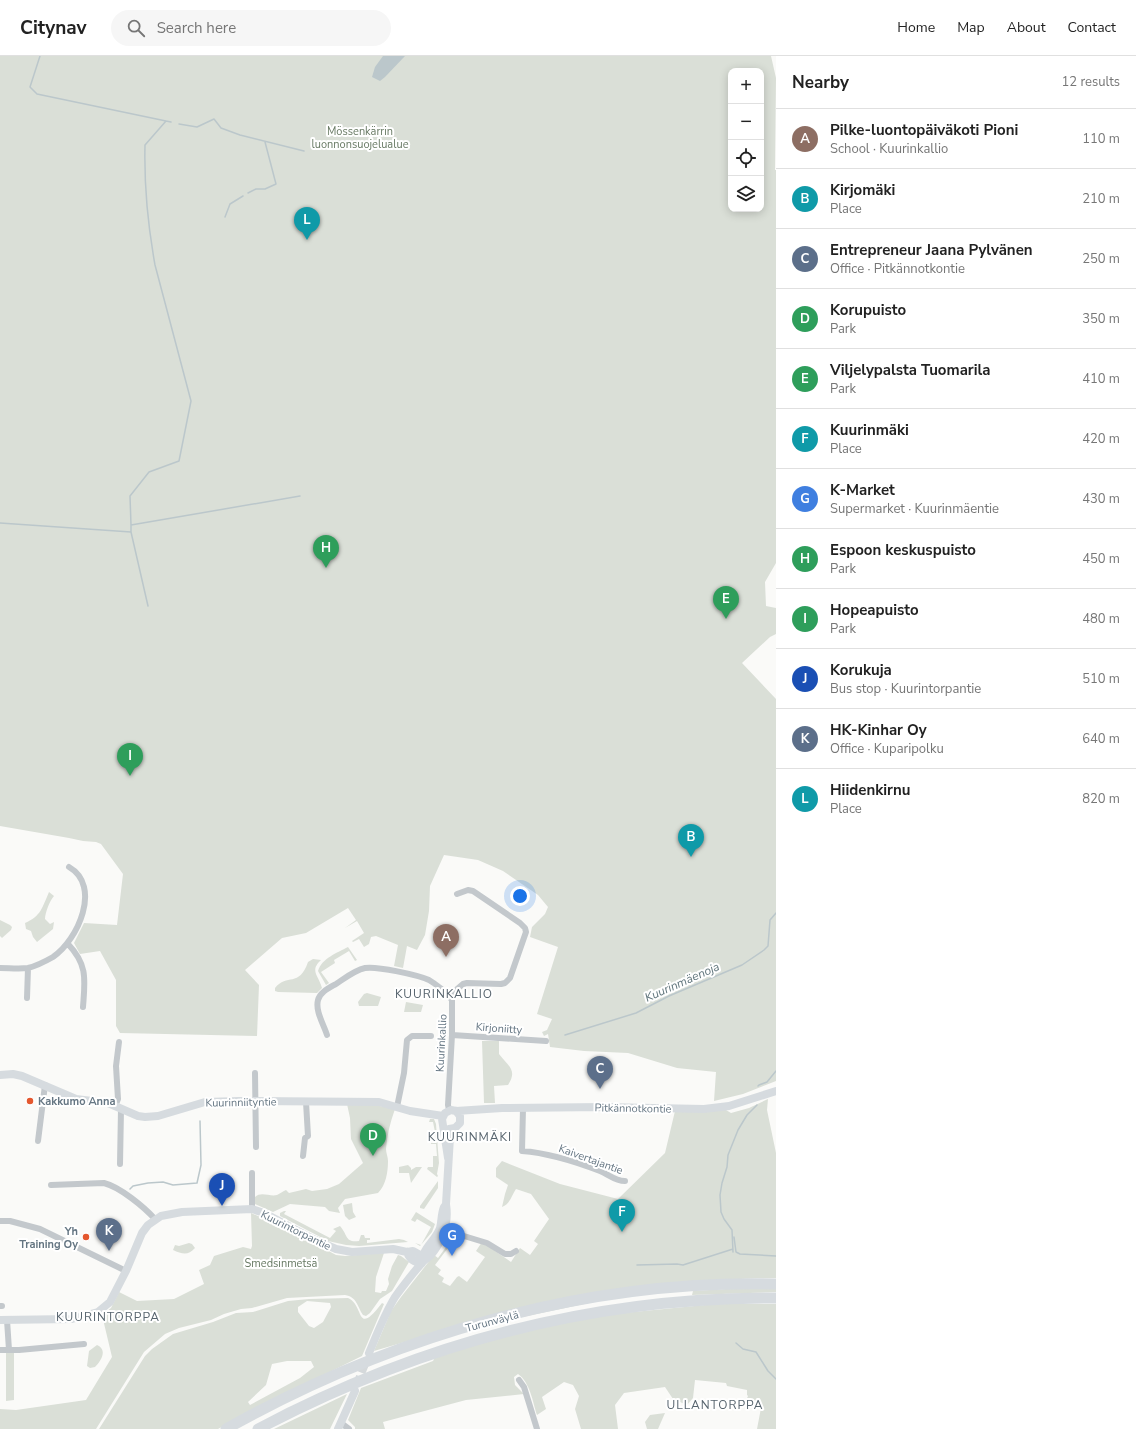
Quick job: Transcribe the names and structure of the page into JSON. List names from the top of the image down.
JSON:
{
  "streets": {
    "highway": ["Turunväylä"],
    "street": [
      "Kirjoniitty",
      "Kuurinkallio",
      "Kuurinniityntie",
      "Pitkännotkontie",
      "Kaivertajantie",
      "Kuurintorpantie"
    ]
  },
  "crossings": [
    ["Kirjoniitty", "Kuurinkallio"],
    ["Kuurinkallio", "Kuurinniityntie"],
    ["Kuurinkallio", "Pitkännotkontie"],
    ["Kuurinniityntie", "Pitkännotkontie"],
    ["Pitkännotkontie", "Kaivertajantie"]
  ],
  "districts": [
    "KUURINKALLIO",
    "KUURINMÄKI",
    "KUURINTORPPA",
    "ULLANTORPPA"
  ],
  "water": ["Kuurinmäenoja"],
  "parks": ["Mössenkärrin luonnonsuojelualue", "Smedsinmetsä"],
  "places": ["Kakkumo Anna", "Yh Training Oy"],
  "page": {
    "header": "Citynav",
    "search": "Search here",
    "nav": [
      "Home",
      "Map",
      "About",
      "Contact"
    ],
    "heading": ["Nearby", "12 results"],
    "map_buttons": ["+", "−"],
    "list": [
      {
        "mark": "A",
        "name": "Pilke-luontopäiväkoti Pioni",
        "note": "School · Kuurinkallio",
        "value": "110 m"
      },
      {
        "mark": "B",
        "name": "Kirjomäki",
        "note": "Place",
        "value": "210 m"
      },
      {
        "mark": "C",
        "name": "Entrepreneur Jaana Pylvänen",
        "note": "Office · Pitkännotkontie",
        "value": "250 m"
      },
      {
        "mark": "D",
        "name": "Korupuisto",
        "note": "Park",
        "value": "350 m"
      },
      {
        "mark": "E",
        "name": "Viljelypalsta Tuomarila",
        "note": "Park",
        "value": "410 m"
      },
      {
        "mark": "F",
        "name": "Kuurinmäki",
        "note": "Place",
        "value": "420 m"
      },
      {
        "mark": "G",
        "name": "K-Market",
        "note": "Supermarket · Kuurinmäentie",
        "value": "430 m"
      },
      {
        "mark": "H",
        "name": "Espoon keskuspuisto",
        "note": "Park",
        "value": "450 m"
      },
      {
        "mark": "I",
        "name": "Hopeapuisto",
        "note": "Park",
        "value": "480 m"
      },
      {
        "mark": "J",
        "name": "Korukuja",
        "note": "Bus stop · Kuurintorpantie",
        "value": "510 m"
      },
      {
        "mark": "K",
        "name": "HK-Kinhar Oy",
        "note": "Office · Kuparipolku",
        "value": "640 m"
      },
      {
        "mark": "L",
        "name": "Hiidenkirnu",
        "note": "Place",
        "value": "820 m"
      }
    ],
    "pins": [
      "L",
      "H",
      "E",
      "I",
      "B",
      "A",
      "C",
      "D",
      "J",
      "F",
      "K",
      "G"
    ]
  }
}
